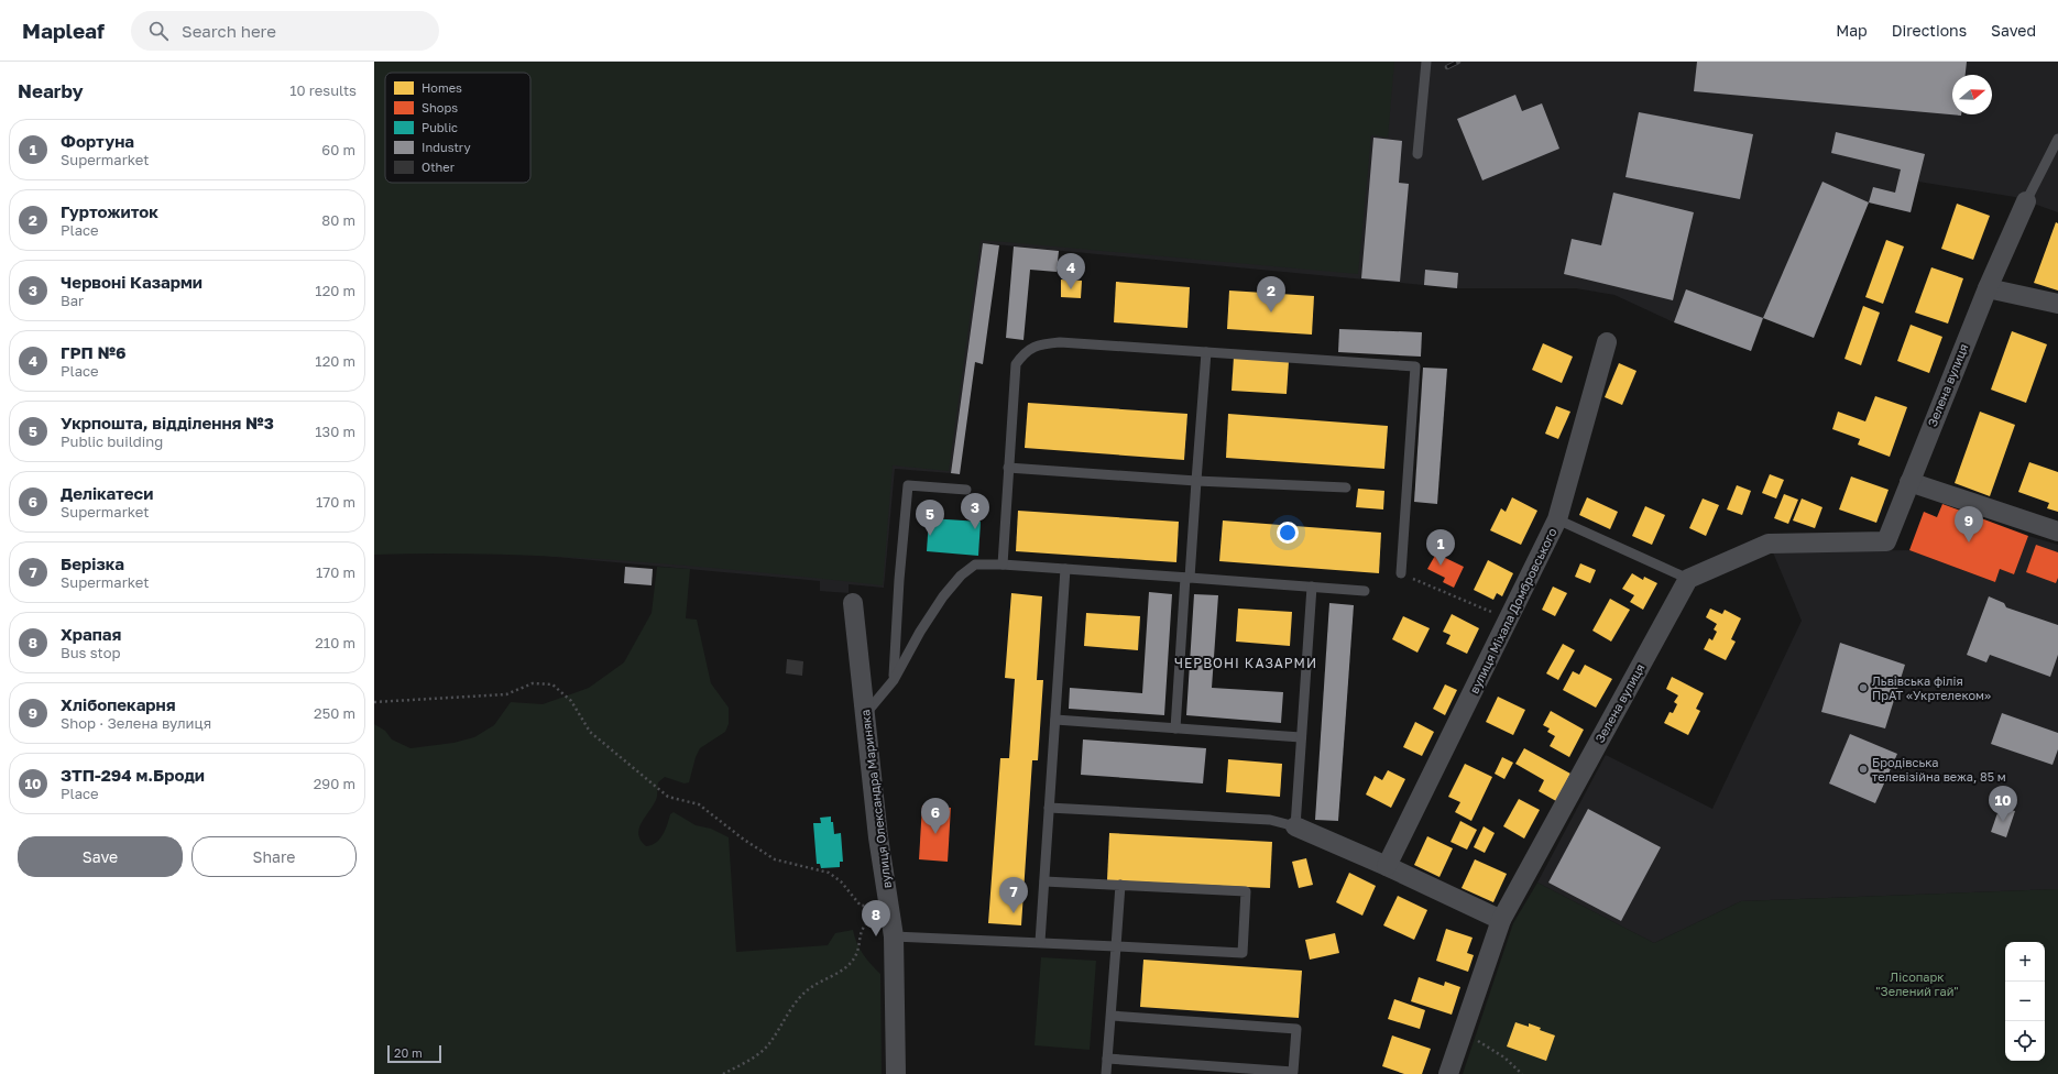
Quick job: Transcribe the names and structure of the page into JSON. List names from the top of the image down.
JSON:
{
  "streets": {
    "street": ["Зелена вулиця", "вулиця Міхала Домбровського", "вулиця Олександра Мариняка"]
  },
  "districts": ["ЧЕРВОНІ КАЗАРМИ"],
  "parks": ["Лісопарк \"Зелений гай\""],
  "places": ["Львівська філія ПрАТ «Укртелеком»", "Бродівська телевізійна вежа, 85 м"],
  "legend": [
    "Homes",
    "Shops",
    "Public",
    "Industry",
    "Other"
  ],
  "scale_bar": "20 m",
  "north": "right",
  "page": {
    "header": "Mapleaf",
    "search": "Search here",
    "nav": ["Map", "Directions", "Saved"],
    "heading": ["Nearby", "10 results"],
    "list": [
      {
        "mark": "1",
        "name": "Фортуна",
        "note": "Supermarket",
        "value": "60 m"
      },
      {
        "mark": "2",
        "name": "Гуртожиток",
        "note": "Place",
        "value": "80 m"
      },
      {
        "mark": "3",
        "name": "Червоні Казарми",
        "note": "Bar",
        "value": "120 m"
      },
      {
        "mark": "4",
        "name": "ГРП №6",
        "note": "Place",
        "value": "120 m"
      },
      {
        "mark": "5",
        "name": "Укрпошта, відділення №3",
        "note": "Public building",
        "value": "130 m"
      },
      {
        "mark": "6",
        "name": "Делікатеси",
        "note": "Supermarket",
        "value": "170 m"
      },
      {
        "mark": "7",
        "name": "Берізка",
        "note": "Supermarket",
        "value": "170 m"
      },
      {
        "mark": "8",
        "name": "Храпая",
        "note": "Bus stop",
        "value": "210 m"
      },
      {
        "mark": "9",
        "name": "Хлібопекарня",
        "note": "Shop · Зелена вулиця",
        "value": "250 m"
      },
      {
        "mark": "10",
        "name": "ЗТП-294 м.Броди",
        "note": "Place",
        "value": "290 m"
      }
    ],
    "pins": [
      "4",
      "2",
      "3",
      "5",
      "9",
      "1",
      "10",
      "6",
      "7",
      "8"
    ],
    "buttons": ["Save", "Share"],
    "map_buttons": ["+", "−"],
    "scale": "20 m"
  }
}
